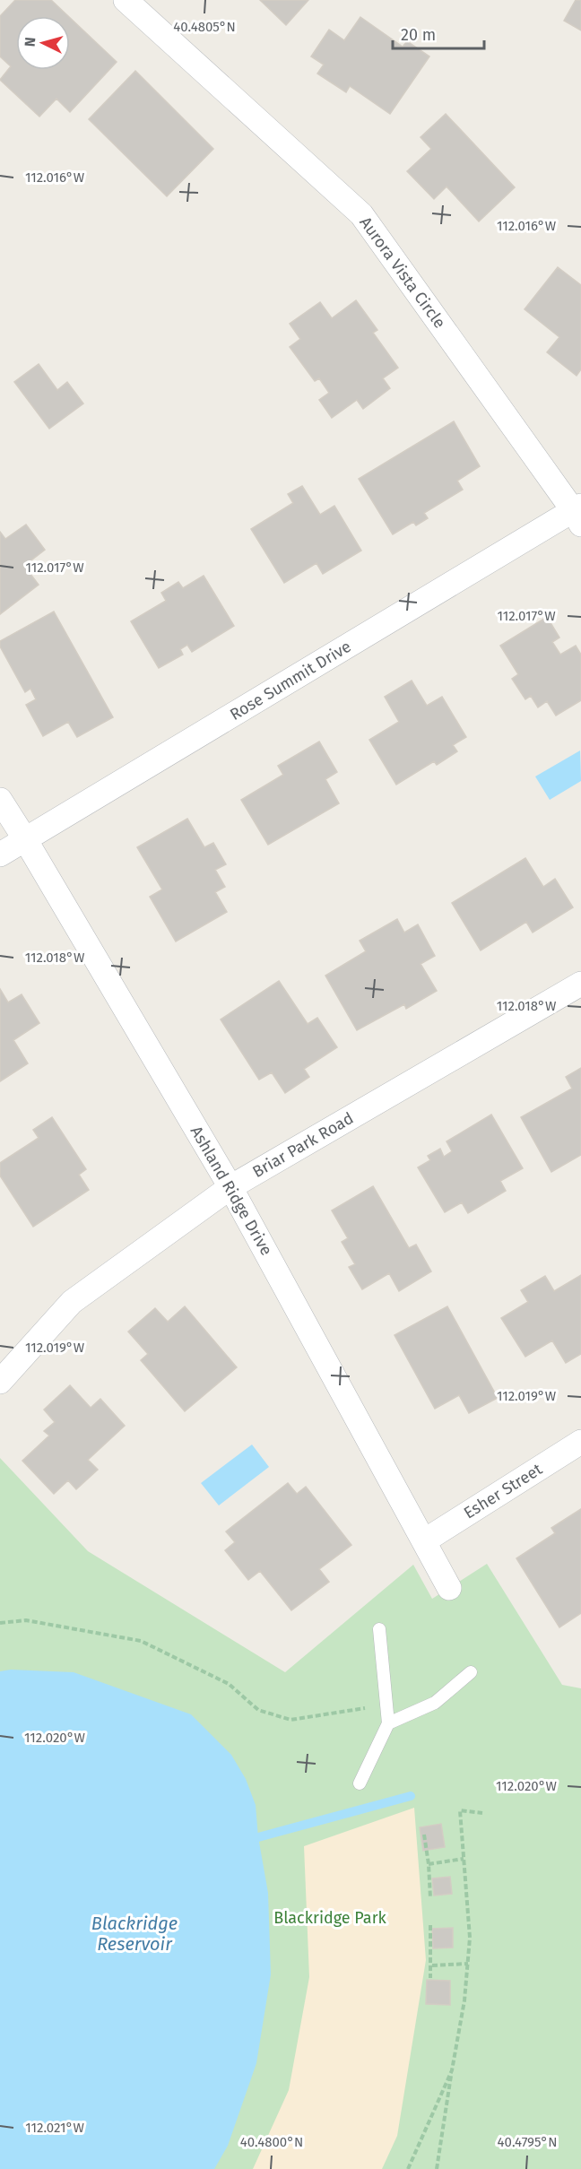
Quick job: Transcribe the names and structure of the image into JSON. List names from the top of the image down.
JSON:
{
  "streets": {
    "street": [
      "Aurora Vista Circle",
      "Rose Summit Drive",
      "Briar Park Road",
      "Ashland Ridge Drive",
      "Esher Street"
    ]
  },
  "crossings": [
    ["Aurora Vista Circle", "Rose Summit Drive"],
    ["Rose Summit Drive", "Ashland Ridge Drive"],
    ["Briar Park Road", "Ashland Ridge Drive"],
    ["Ashland Ridge Drive", "Esher Street"]
  ],
  "water": ["Blackridge Reservoir"],
  "parks": ["Blackridge Park"],
  "scale_bar": "20 m",
  "north": "left",
  "coordinates": [
    "40.4805°N",
    "112.016°W",
    "112.017°W",
    "112.018°W",
    "112.019°W",
    "112.020°W",
    "112.021°W",
    "40.4800°N",
    "40.4795°N"
  ]
}
